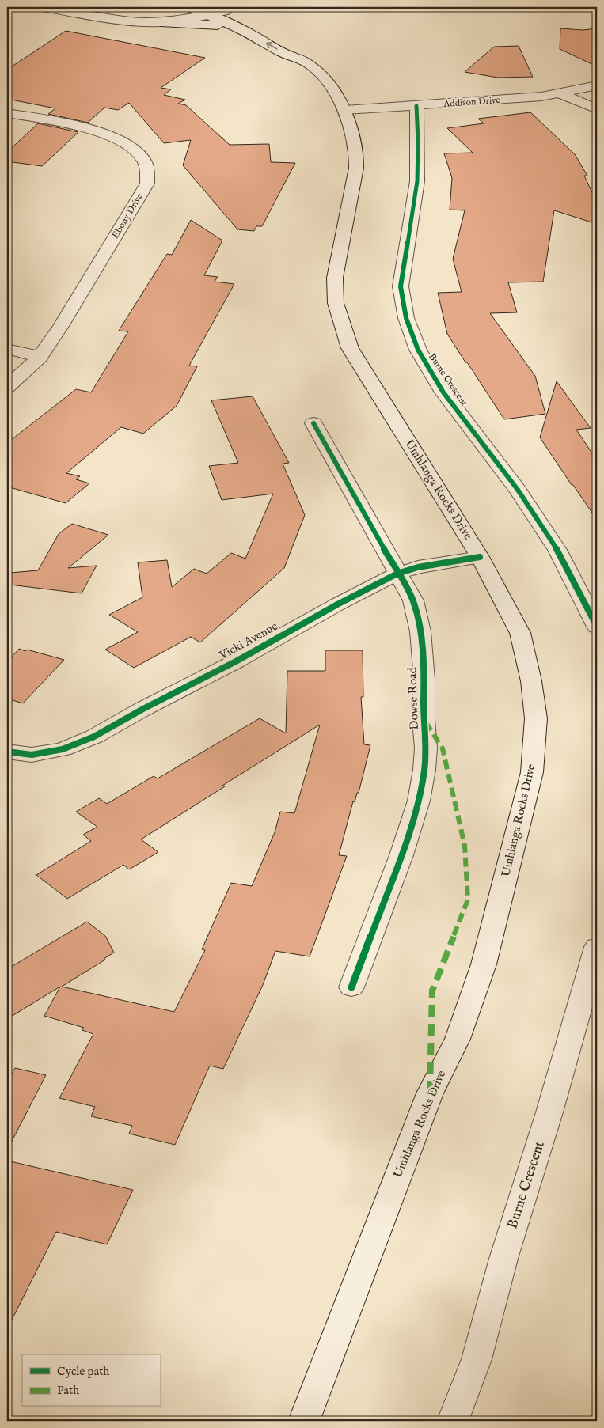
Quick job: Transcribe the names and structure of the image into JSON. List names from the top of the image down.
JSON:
{
  "streets": {
    "street": [
      "Addison Drive",
      "Ebony Drive",
      "Burne Crescent",
      "Umhlanga Rocks Drive",
      "Vicki Avenue",
      "Dowse Road"
    ]
  },
  "crossings": [
    ["Addison Drive", "Burne Crescent"],
    ["Addison Drive", "Umhlanga Rocks Drive"],
    ["Umhlanga Rocks Drive", "Vicki Avenue"],
    ["Vicki Avenue", "Dowse Road"]
  ],
  "legend": ["Cycle path", "Path"]
}
